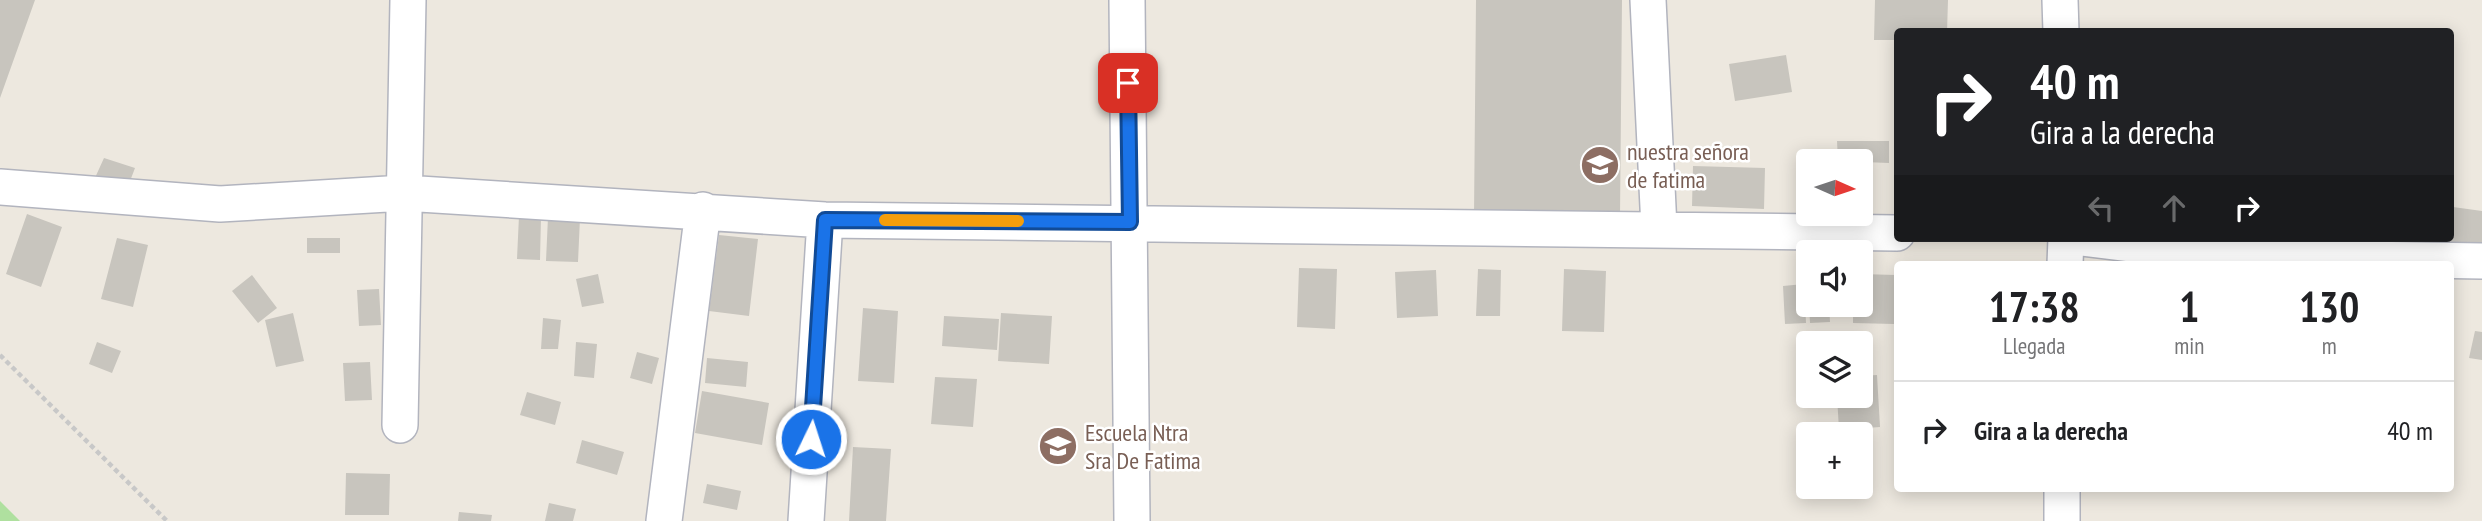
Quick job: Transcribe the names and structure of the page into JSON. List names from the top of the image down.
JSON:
{
  "places": {
    "school or university": ["nuestra señora de fatima", "Escuela Ntra Sra De Fatima"]
  },
  "north": "right",
  "page": {
    "turn": ["40 m", "Gira a la derecha"],
    "map_buttons": "+",
    "eta": [
      "17:38",
      "Llegada",
      "1",
      "min",
      "130",
      "m"
    ],
    "list": [
      {
        "name": "Gira a la derecha",
        "value": "40 m"
      }
    ]
  }
}
